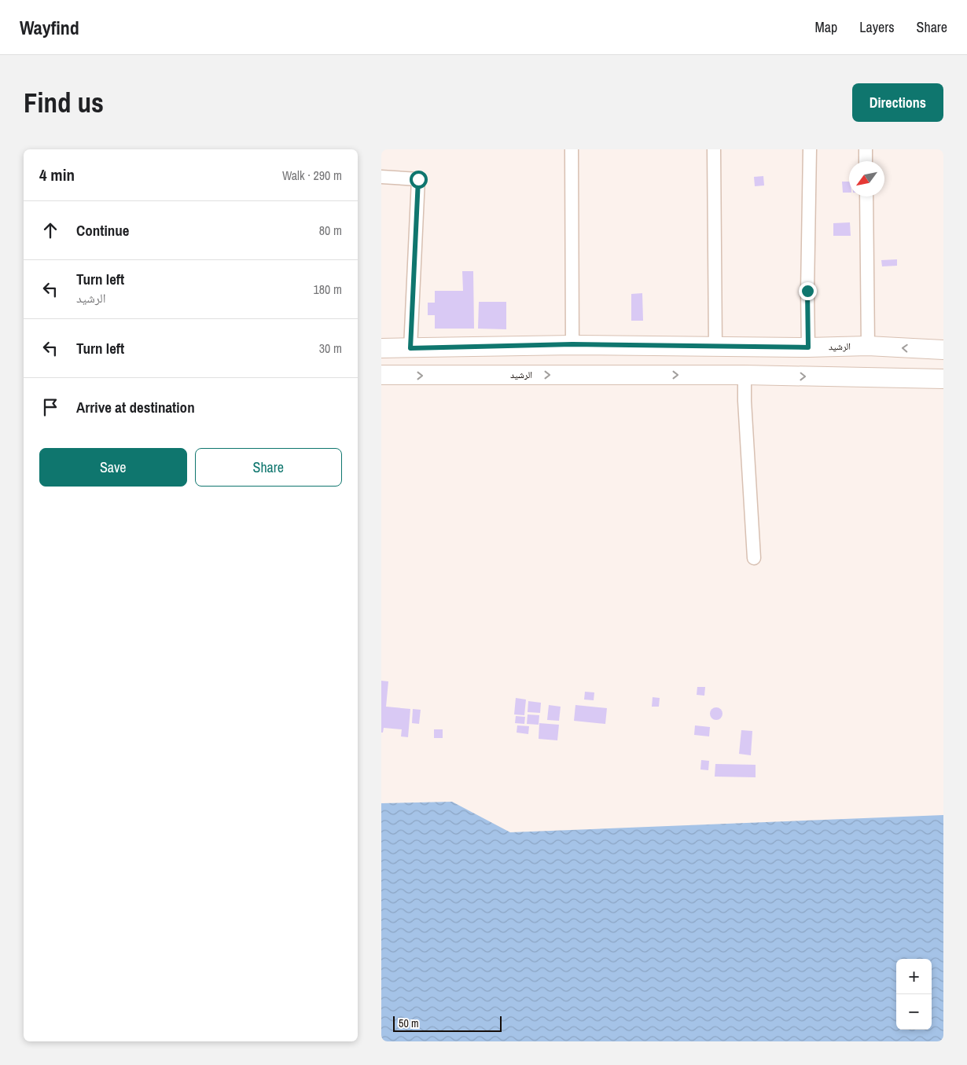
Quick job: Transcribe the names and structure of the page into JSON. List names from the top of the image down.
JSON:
{
  "streets": {
    "main road": ["الرشيد"]
  },
  "scale_bar": "50 m",
  "north": "bottom left",
  "page": {
    "header": "Wayfind",
    "nav": ["Map", "Layers", "Share"],
    "buttons": [
      "Directions",
      ["Save", "Share"]
    ],
    "title": "Find us",
    "heading": ["4 min", "Walk · 290 m"],
    "list": [
      ["Continue", "80 m"],
      ["Turn left", "الرشيد", "180 m"],
      ["Turn left", "30 m"],
      "Arrive at destination"
    ],
    "map_buttons": ["+", "−"],
    "scale": "50 m"
  }
}
